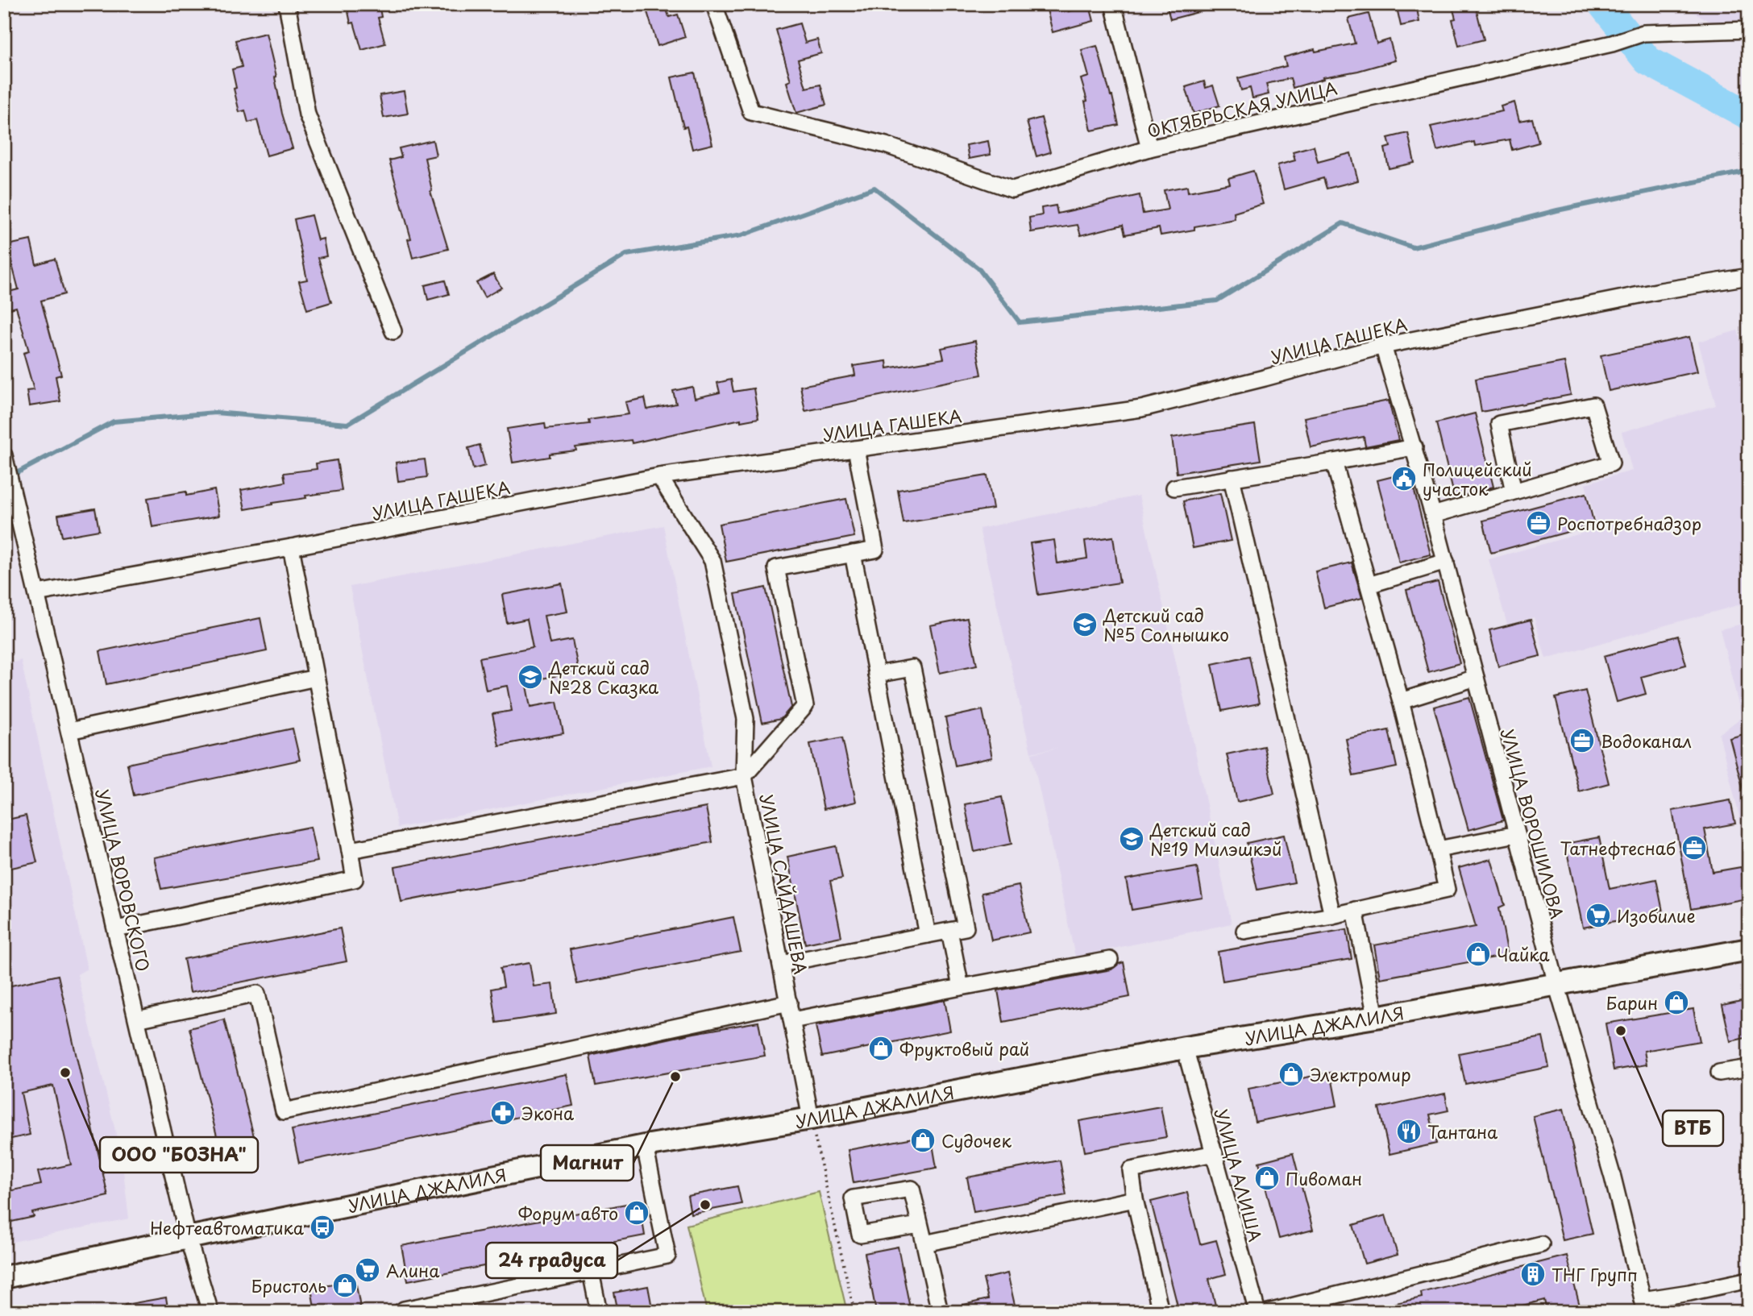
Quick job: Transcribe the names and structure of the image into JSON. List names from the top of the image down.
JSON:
{
  "streets": {
    "main road": ["УЛИЦА ДЖАЛИЛЯ"],
    "street": [
      "ОКТЯБРЬСКАЯ УЛИЦА",
      "УЛИЦА ГАШЕКА",
      "УЛИЦА ВОРОШИЛОВА",
      "УЛИЦА ВОРОВСКОГО",
      "УЛИЦА САЙДАШЕВА",
      "УЛИЦА АЛИША"
    ]
  },
  "crossings": [
    ["УЛИЦА ГАШЕКА", "УЛИЦА ВОРОШИЛОВА"],
    ["УЛИЦА ГАШЕКА", "УЛИЦА ВОРОВСКОГО"],
    ["УЛИЦА ГАШЕКА", "УЛИЦА САЙДАШЕВА"],
    ["УЛИЦА ВОРОШИЛОВА", "УЛИЦА ДЖАЛИЛЯ"],
    ["УЛИЦА ВОРОВСКОГО", "УЛИЦА ДЖАЛИЛЯ"],
    ["УЛИЦА САЙДАШЕВА", "УЛИЦА ДЖАЛИЛЯ"],
    ["УЛИЦА ДЖАЛИЛЯ", "УЛИЦА АЛИША"]
  ],
  "places": {
    "public building": ["Полицейский участок"],
    "office": ["Роспотребнадзор", "Водоканал", "Татнефтеснаб"],
    "school or university": ["Детский сад №5 Солнышко", "Детский сад №28 Сказка", "Детский сад №19 Милэшкэй"],
    "supermarket": ["Изобилие", "Алина"],
    "shop": [
      "Чайка",
      "Барин",
      "Фруктовый рай",
      "Электромир",
      "Судочек",
      "Пивоман",
      "Форум авто",
      "Бристоль"
    ],
    "other": [
      "ВТБ",
      "ООО \"БОЗНА\"",
      "Магнит",
      "24 градуса"
    ],
    "pharmacy": ["Экона"],
    "restaurant": ["Тантана"],
    "bus stop": ["Нефтеавтоматика"],
    "building": ["ТНГ Групп"]
  }
}
